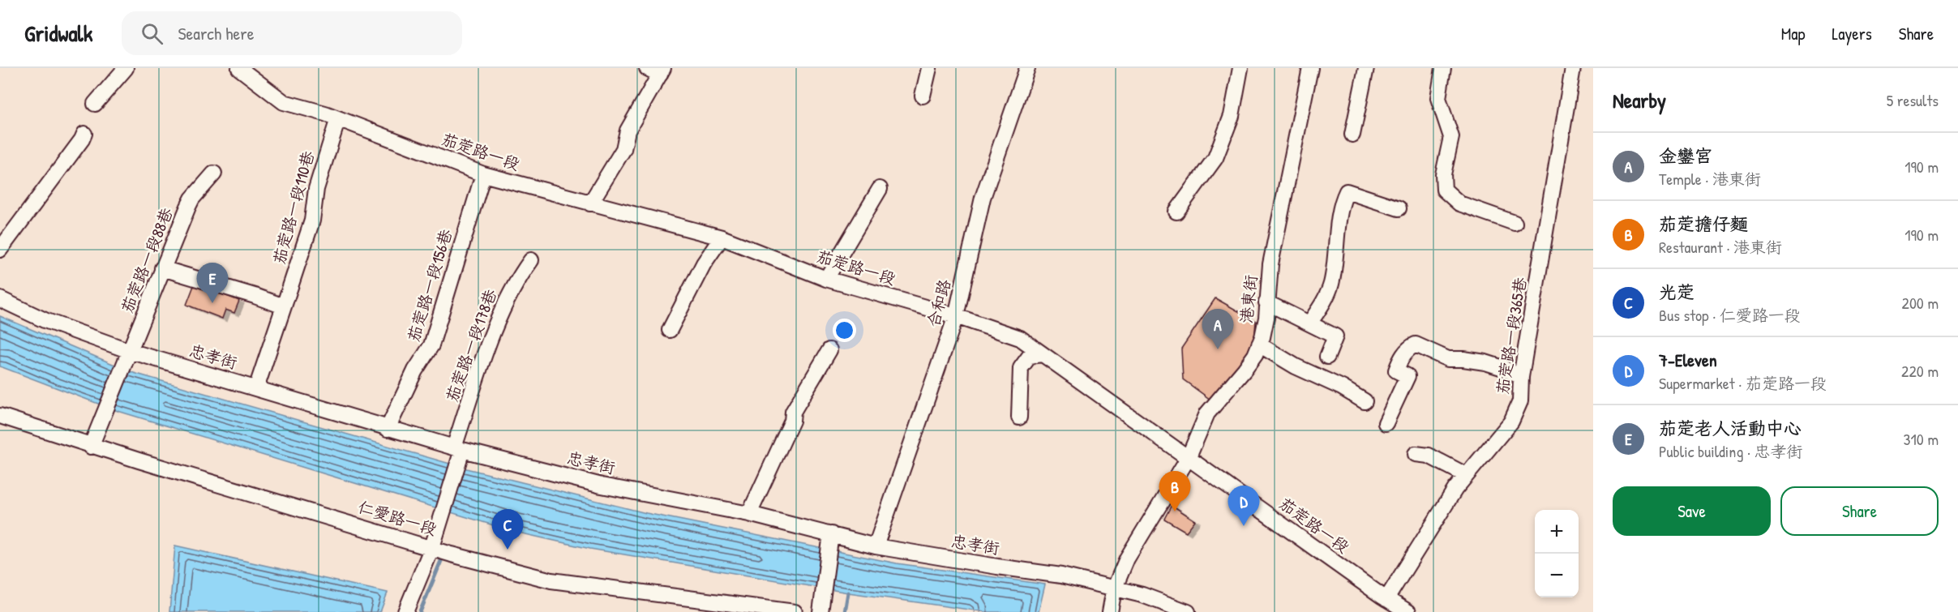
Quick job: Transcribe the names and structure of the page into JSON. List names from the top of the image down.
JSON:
{
  "streets": {
    "street": [
      "茄萣路一段",
      "茄萣路一段110巷",
      "茄萣路一段88巷",
      "茄萣路一段156巷",
      "港東街",
      "合和路",
      "茄萣路一段365巷",
      "茄萣路一段178巷",
      "忠孝街",
      "仁愛路一段"
    ]
  },
  "crossings": [
    ["茄萣路一段", "茄萣路一段110巷"],
    ["茄萣路一段", "茄萣路一段156巷"],
    ["茄萣路一段", "港東街"],
    ["茄萣路一段", "合和路"],
    ["茄萣路一段", "茄萣路一段365巷"],
    ["茄萣路一段110巷", "忠孝街"],
    ["茄萣路一段88巷", "忠孝街"],
    ["茄萣路一段88巷", "仁愛路一段"],
    ["茄萣路一段156巷", "忠孝街"],
    ["港東街", "忠孝街"],
    ["合和路", "忠孝街"],
    ["茄萣路一段178巷", "忠孝街"],
    ["茄萣路一段178巷", "仁愛路一段"]
  ],
  "page": {
    "header": "Gridwalk",
    "search": "Search here",
    "nav": ["Map", "Layers", "Share"],
    "heading": ["Nearby", "5 results"],
    "list": [
      {
        "mark": "A",
        "name": "金鑾宮",
        "note": "Temple · 港東街",
        "value": "190 m"
      },
      {
        "mark": "B",
        "name": "茄萣擔仔麵",
        "note": "Restaurant · 港東街",
        "value": "190 m"
      },
      {
        "mark": "C",
        "name": "光萣",
        "note": "Bus stop · 仁愛路一段",
        "value": "200 m"
      },
      {
        "mark": "D",
        "name": "7-Eleven",
        "note": "Supermarket · 茄萣路一段",
        "value": "220 m"
      },
      {
        "mark": "E",
        "name": "茄萣老人活動中心",
        "note": "Public building · 忠孝街",
        "value": "310 m"
      }
    ],
    "pins": [
      "E",
      "A",
      "B",
      "D",
      "C"
    ],
    "buttons": ["Save", "Share"],
    "map_buttons": ["+", "−"]
  }
}
